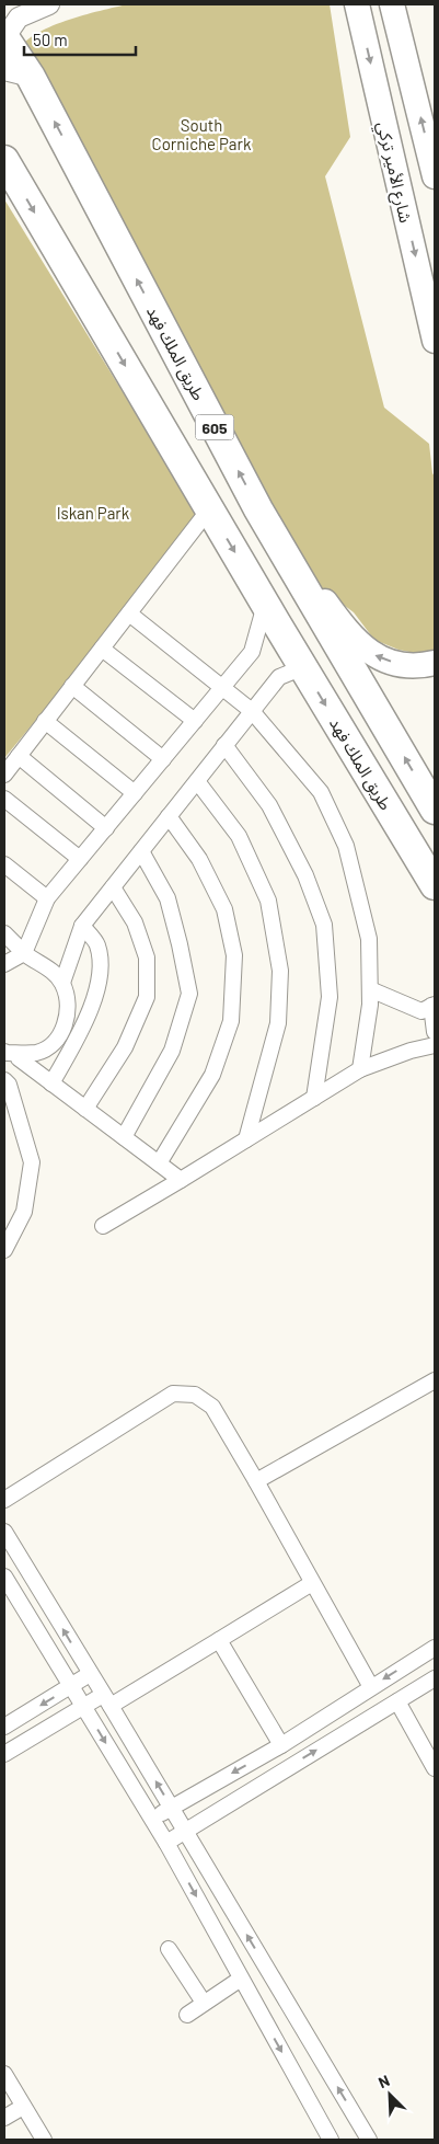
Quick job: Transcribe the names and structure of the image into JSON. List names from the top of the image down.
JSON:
{
  "streets": {
    "highway": ["طريق الملك فهد", "605"],
    "main road": ["شارع الأمير تركي"]
  },
  "parks": ["South Corniche Park", "Iskan Park"],
  "scale_bar": "50 m",
  "north": "top left"
}
